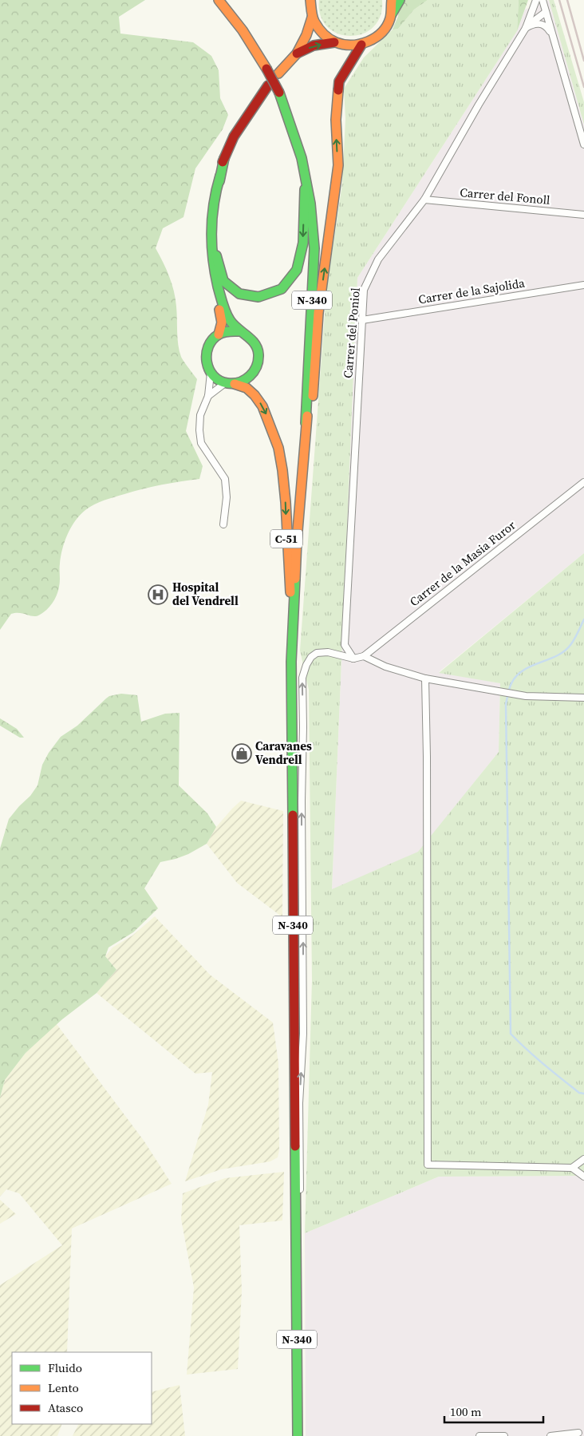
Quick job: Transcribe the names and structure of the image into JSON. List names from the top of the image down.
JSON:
{
  "streets": {
    "main road": ["N-340", "C-51"],
    "street": [
      "Carrer del Fonoll",
      "Carrer de la Sajolida",
      "Carrer del Poniol",
      "Carrer de la Masia Furor"
    ]
  },
  "crossings": [
    ["Carrer del Fonoll", "Carrer del Poniol"],
    ["Carrer de la Sajolida", "Carrer del Poniol"],
    ["N-340", "C-51"],
    ["Carrer del Poniol", "Carrer de la Masia Furor"]
  ],
  "places": {
    "hospital": ["Hospital del Vendrell"],
    "shop": ["Caravanes Vendrell"]
  },
  "legend": ["Fluido", "Lento", "Atasco"],
  "scale_bar": "100 m"
}
